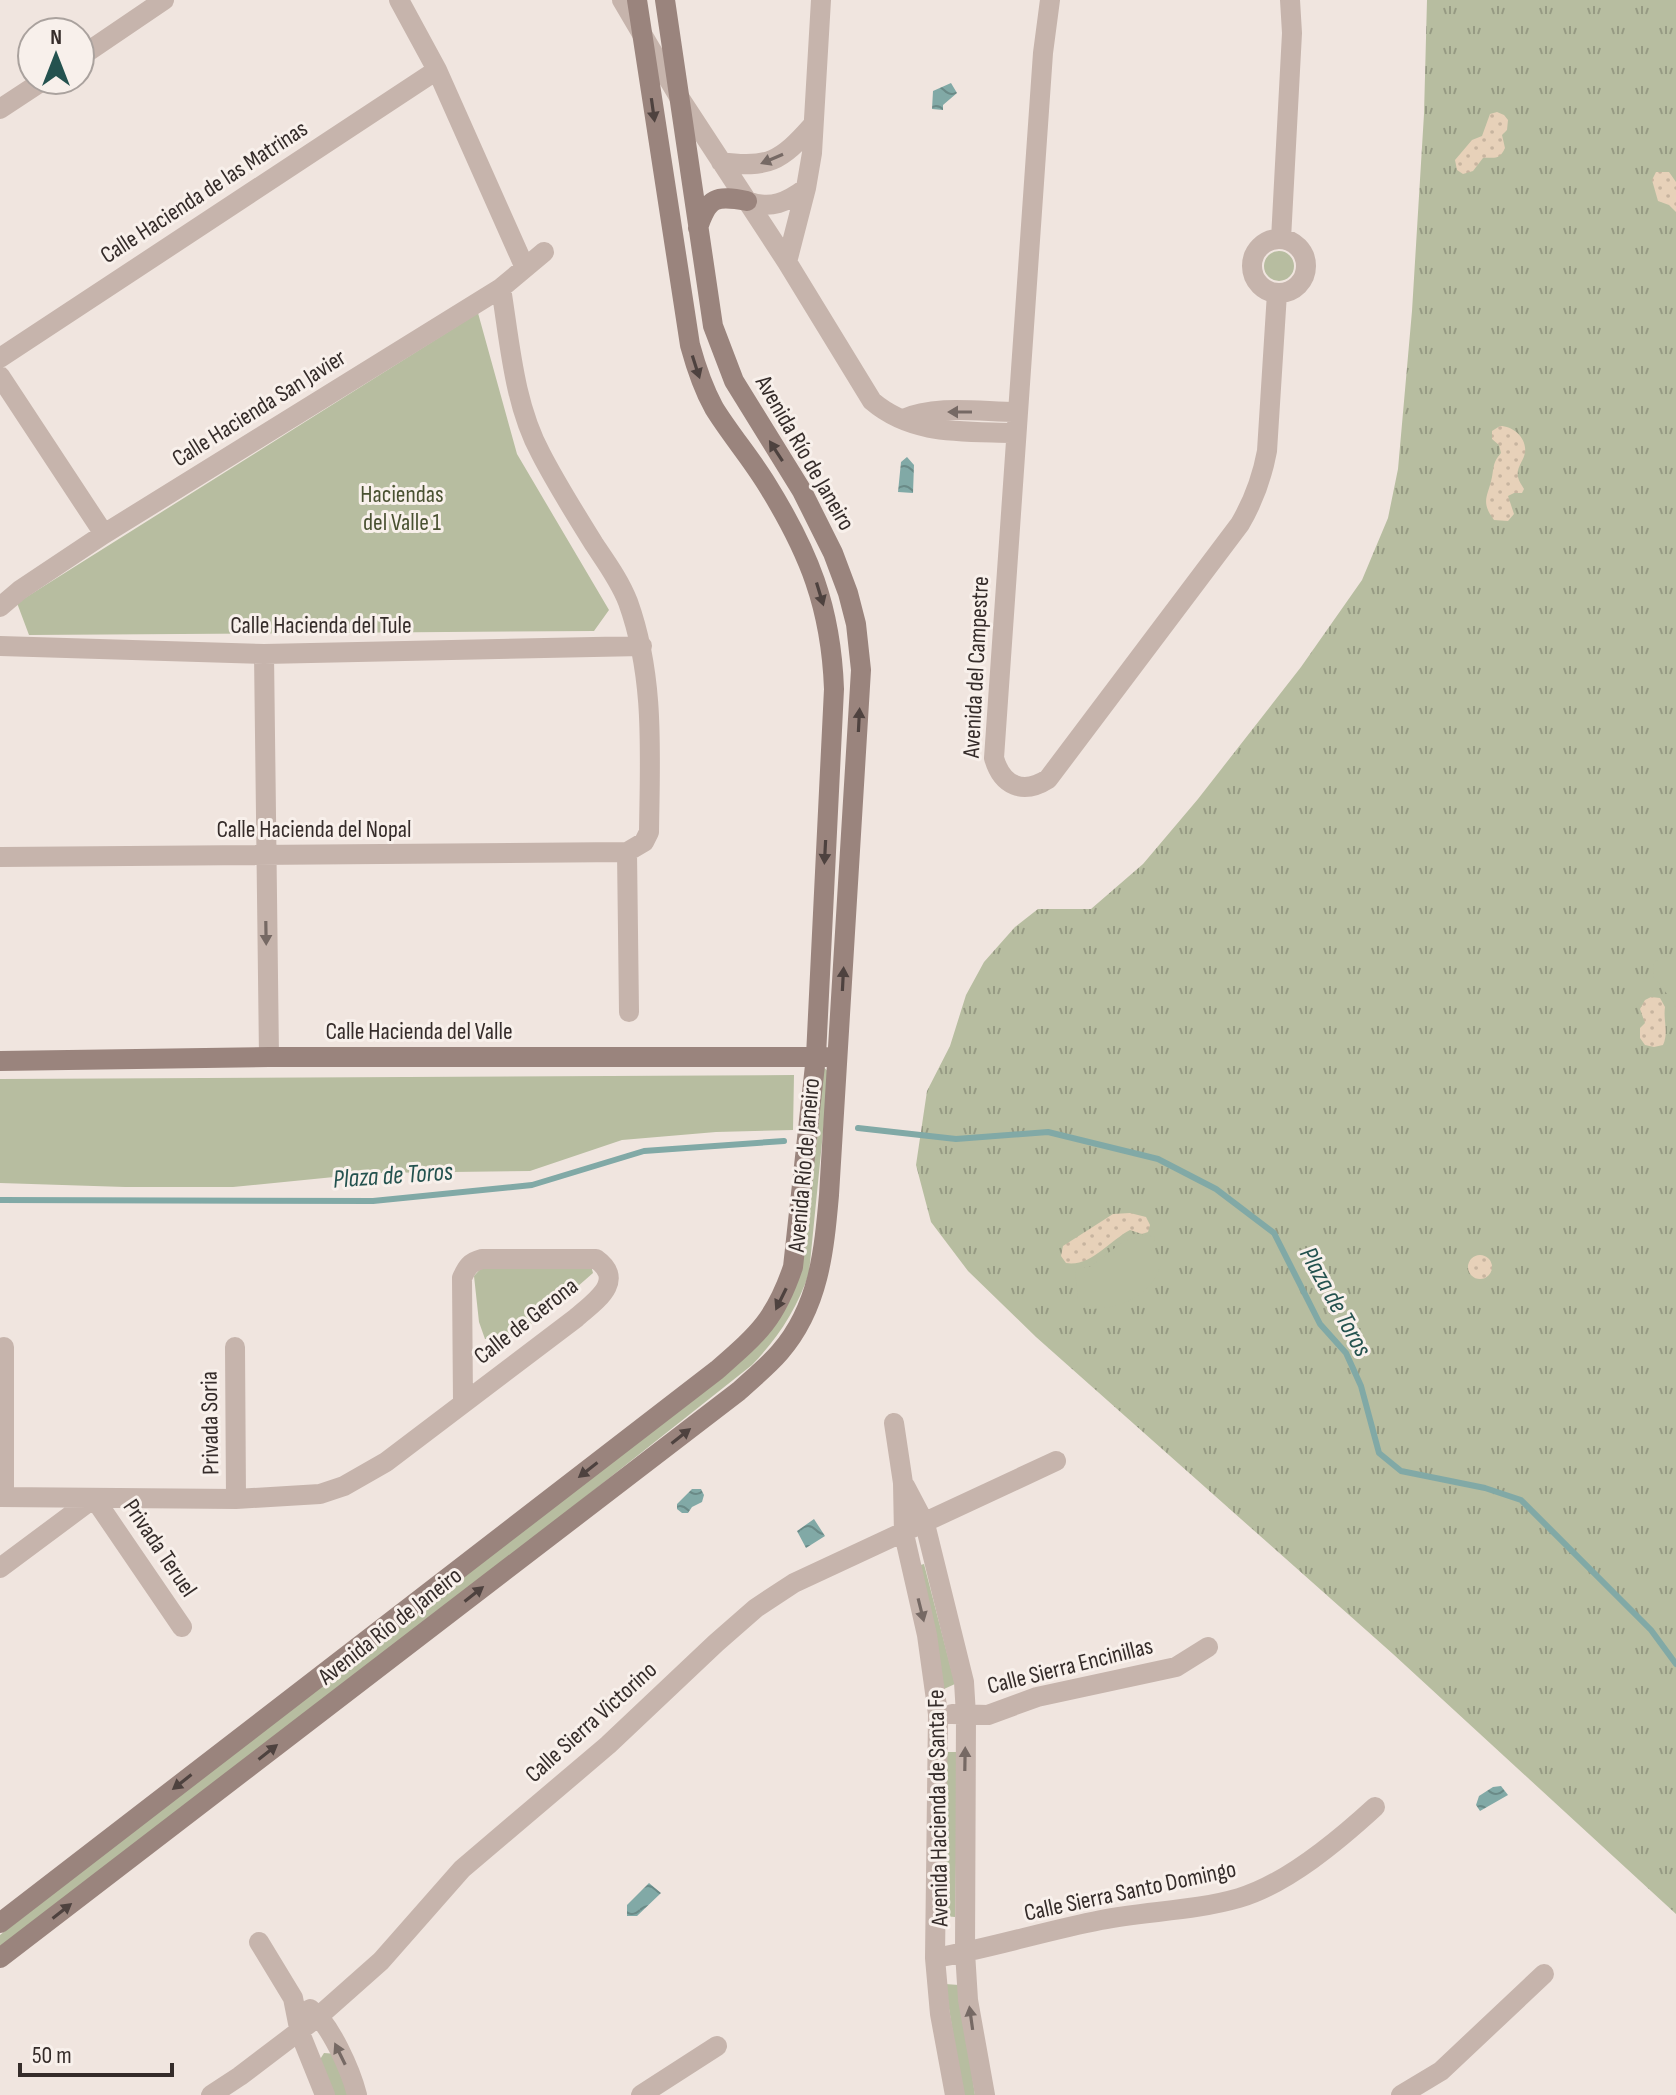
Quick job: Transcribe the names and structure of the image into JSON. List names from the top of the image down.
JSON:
{
  "streets": {
    "main road": ["Avenida Río de Janeiro", "Calle Hacienda del Valle"],
    "street": [
      "Calle Hacienda de las Matrinas",
      "Calle Hacienda San Javier",
      "Calle Hacienda del Tule",
      "Avenida del Campestre",
      "Calle Hacienda del Nopal",
      "Calle de Gerona",
      "Privada Soria",
      "Privada Teruel",
      "Calle Sierra Encinillas",
      "Calle Sierra Victorino",
      "Avenida Hacienda de Santa Fe",
      "Calle Sierra Santo Domingo"
    ]
  },
  "crossings": [
    ["Avenida Río de Janeiro", "Calle Hacienda del Valle"],
    ["Calle de Gerona", "Privada Soria"],
    ["Calle de Gerona", "Privada Teruel"],
    ["Calle Sierra Encinillas", "Avenida Hacienda de Santa Fe"],
    ["Calle Sierra Victorino", "Avenida Hacienda de Santa Fe"],
    ["Avenida Hacienda de Santa Fe", "Calle Sierra Santo Domingo"]
  ],
  "water": ["Plaza de Toros"],
  "parks": ["Haciendas del Valle 1"],
  "scale_bar": "50 m",
  "north": "top"
}
